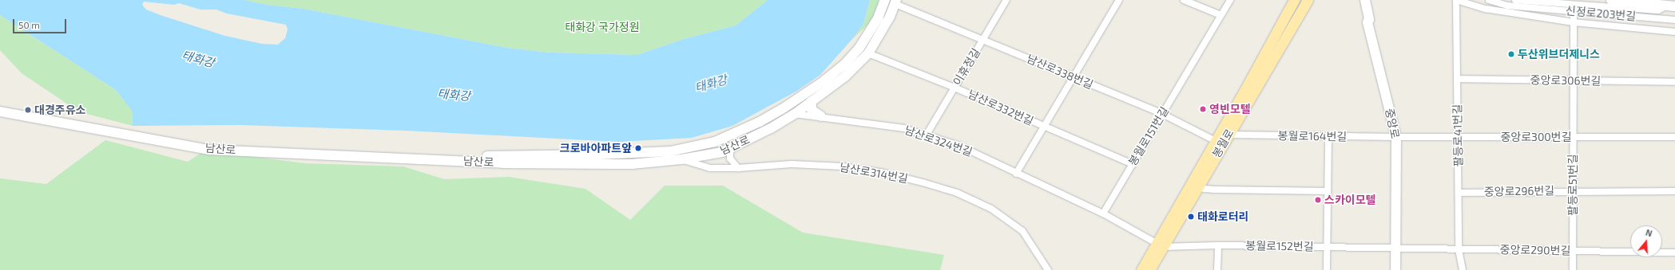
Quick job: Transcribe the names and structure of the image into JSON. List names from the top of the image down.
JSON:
{
  "streets": {
    "main road": ["중앙로", "봉월로", "남산로"],
    "street": [
      "신정로203번길",
      "이휴정길",
      "남산로338번길",
      "중앙로306번길",
      "남산로332번길",
      "팔등로41번길",
      "봉월로151번길",
      "봉월로164번길",
      "중앙로300번길",
      "남산로324번길",
      "남산로314번길",
      "팔등로51번길",
      "중앙로296번길",
      "봉월로152번길",
      "중앙로290번길"
    ]
  },
  "crossings": [
    ["신정로203번길", "팔등로51번길"],
    ["이휴정길", "남산로338번길"],
    ["이휴정길", "남산로332번길"],
    ["이휴정길", "남산로324번길"],
    ["남산로338번길", "봉월로151번길"],
    ["남산로338번길", "봉월로"],
    ["남산로338번길", "남산로"],
    ["중앙로306번길", "팔등로41번길"],
    ["중앙로306번길", "팔등로51번길"],
    ["남산로332번길", "봉월로151번길"],
    ["남산로332번길", "남산로"],
    ["중앙로", "봉월로164번길"],
    ["중앙로", "중앙로300번길"],
    ["중앙로", "봉월로152번길"],
    ["중앙로", "중앙로290번길"],
    ["팔등로41번길", "중앙로300번길"],
    ["팔등로41번길", "중앙로296번길"],
    ["팔등로41번길", "중앙로290번길"],
    ["봉월로151번길", "남산로324번길"],
    ["봉월로164번길", "중앙로300번길"],
    ["봉월로164번길", "봉월로"],
    ["중앙로300번길", "팔등로51번길"],
    ["남산로324번길", "남산로"],
    ["남산로", "남산로314번길"],
    ["팔등로51번길", "중앙로296번길"],
    ["팔등로51번길", "중앙로290번길"],
    ["봉월로152번길", "중앙로290번길"]
  ],
  "water": ["태화강"],
  "parks": ["태화강 국가정원"],
  "places": [
    "두산위브더제니스",
    "영빈모텔",
    "대경주유소",
    "크로바아파트앞",
    "스카이모텔",
    "태화로터리"
  ],
  "scale_bar": "50 m",
  "north": "top"
}
